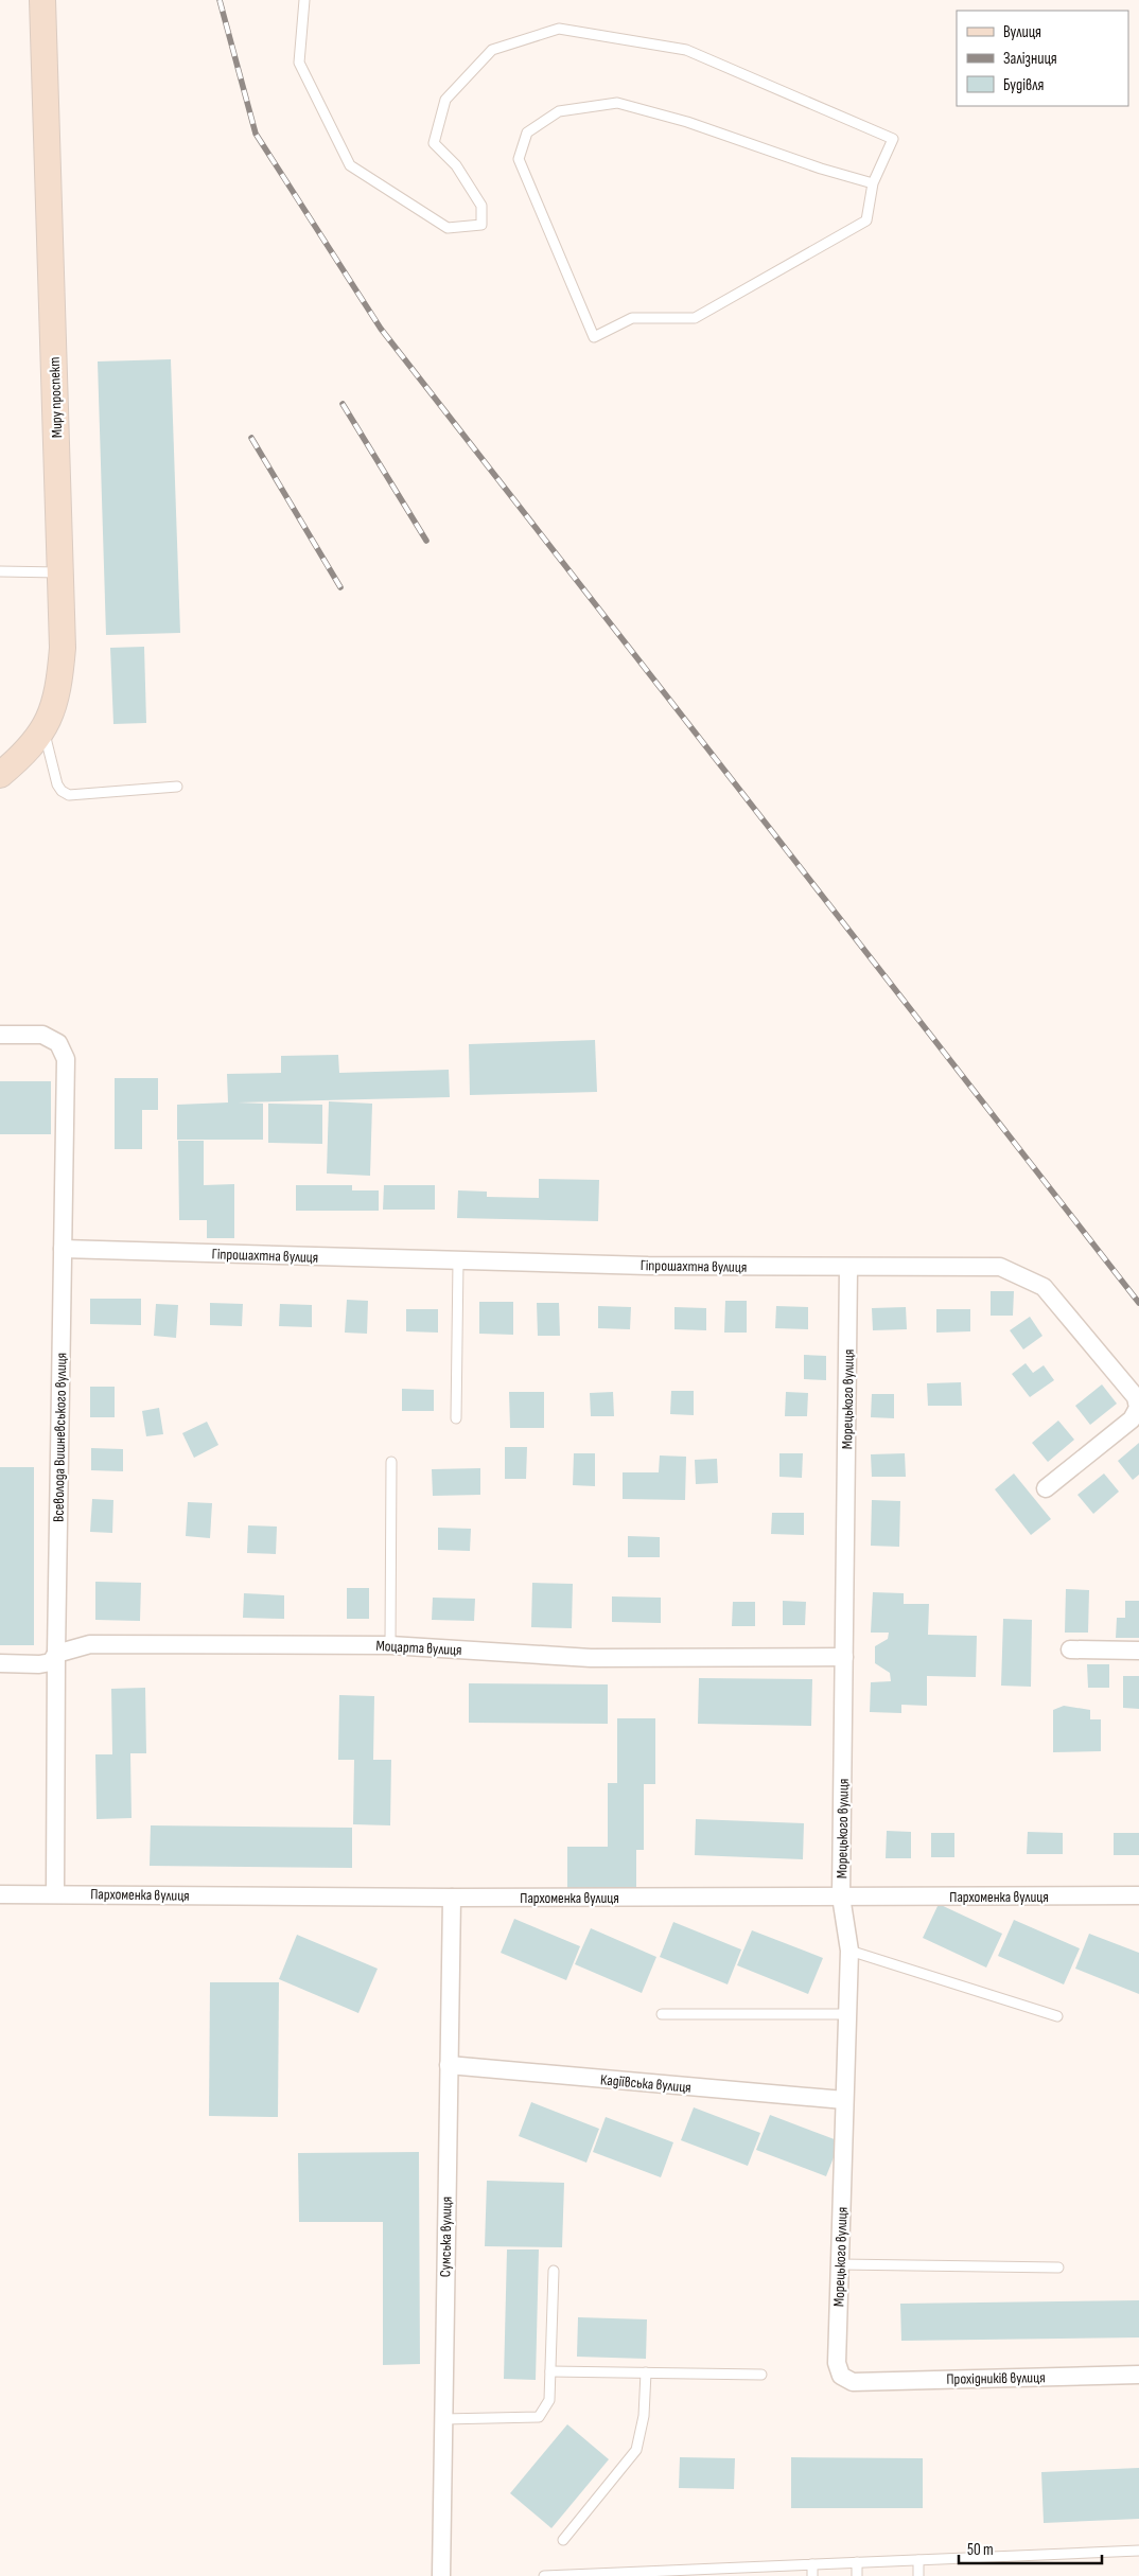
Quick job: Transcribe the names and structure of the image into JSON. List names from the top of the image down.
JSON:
{
  "streets": {
    "main road": ["Миру проспект"],
    "street": [
      "Гіпрошахтна вулиця",
      "Морецького вулиця",
      "Всеволода Вишневського вулиця",
      "Моцарта вулиця",
      "Пархоменка вулиця",
      "Кадіївська вулиця",
      "Сумська вулиця",
      "Прохідників вулиця"
    ]
  },
  "crossings": [
    ["Гіпрошахтна вулиця", "Морецького вулиця"],
    ["Гіпрошахтна вулиця", "Всеволода Вишневського вулиця"],
    ["Морецького вулиця", "Моцарта вулиця"],
    ["Морецького вулиця", "Пархоменка вулиця"],
    ["Морецького вулиця", "Кадіївська вулиця"],
    ["Морецького вулиця", "Прохідників вулиця"],
    ["Всеволода Вишневського вулиця", "Моцарта вулиця"],
    ["Всеволода Вишневського вулиця", "Пархоменка вулиця"],
    ["Пархоменка вулиця", "Сумська вулиця"],
    ["Кадіївська вулиця", "Сумська вулиця"]
  ],
  "legend": ["Вулиця", "Залізниця", "Будівля"],
  "scale_bar": "50 m"
}
